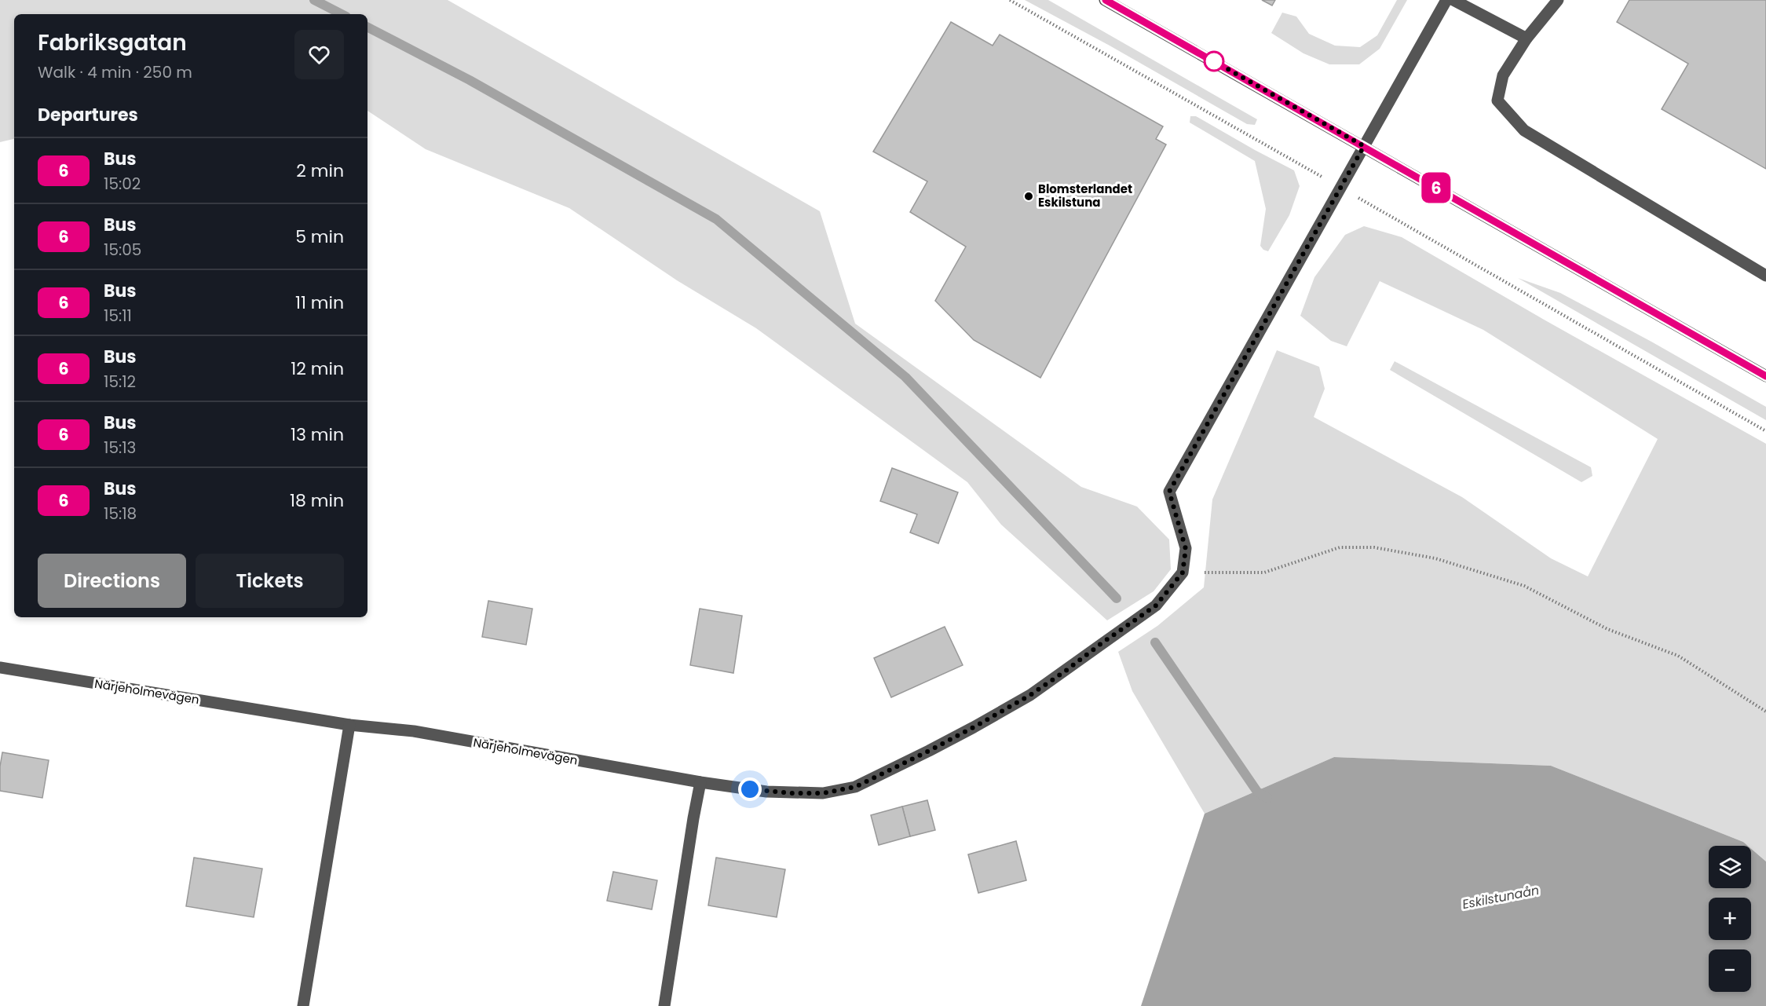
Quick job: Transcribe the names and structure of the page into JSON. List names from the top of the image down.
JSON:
{
  "streets": {
    "street": ["Närjeholmevägen"]
  },
  "water": ["Eskilstunaån"],
  "places": ["Blomsterlandet Eskilstuna"],
  "lines": ["bus line 6"],
  "page": {
    "on_map": "6",
    "heading": [
      ["Fabriksgatan", "Walk · 4 min · 250 m"],
      "Departures"
    ],
    "list": [
      {
        "mark": "6",
        "name": "Bus",
        "note": "15:02",
        "value": "2 min"
      },
      {
        "mark": "6",
        "name": "Bus",
        "note": "15:05",
        "value": "5 min"
      },
      {
        "mark": "6",
        "name": "Bus",
        "note": "15:11",
        "value": "11 min"
      },
      {
        "mark": "6",
        "name": "Bus",
        "note": "15:12",
        "value": "12 min"
      },
      {
        "mark": "6",
        "name": "Bus",
        "note": "15:13",
        "value": "13 min"
      },
      {
        "mark": "6",
        "name": "Bus",
        "note": "15:18",
        "value": "18 min"
      }
    ],
    "buttons": ["Directions", "Tickets"],
    "map_buttons": ["+", "−"]
  }
}
